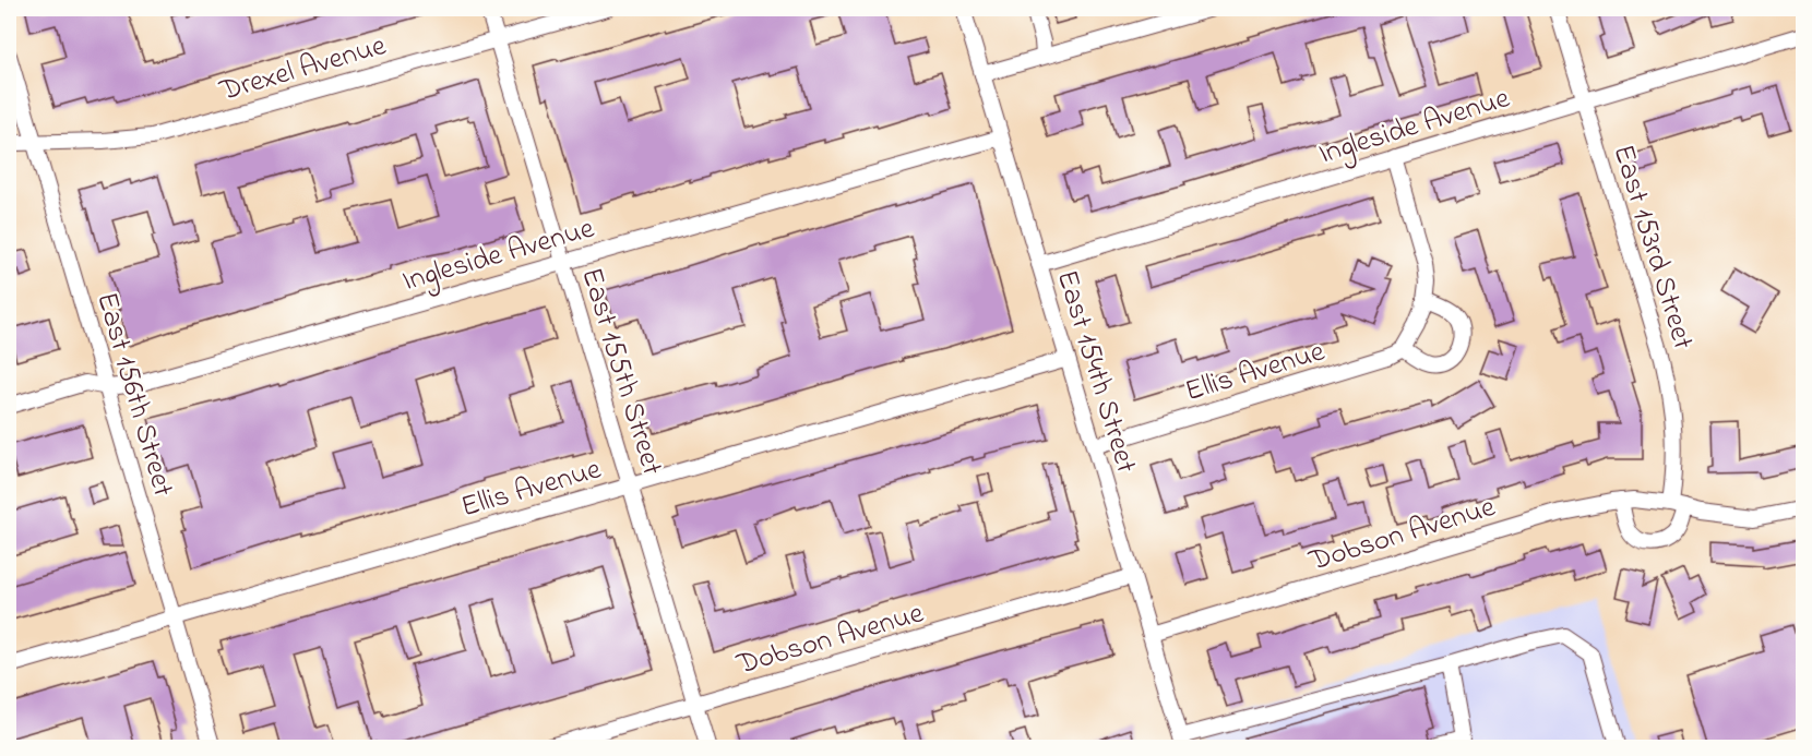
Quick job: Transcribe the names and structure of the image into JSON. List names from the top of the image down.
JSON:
{
  "streets": {
    "street": [
      "Drexel Avenue",
      "Ingleside Avenue",
      "East 153rd Street",
      "Ellis Avenue",
      "East 155th Street",
      "East 154th Street",
      "East 156th Street",
      "Dobson Avenue"
    ]
  },
  "crossings": [
    ["Drexel Avenue", "East 155th Street"],
    ["Drexel Avenue", "East 156th Street"],
    ["Ingleside Avenue", "East 153rd Street"],
    ["Ingleside Avenue", "East 155th Street"],
    ["Ingleside Avenue", "East 154th Street"],
    ["Ingleside Avenue", "East 156th Street"],
    ["East 153rd Street", "Dobson Avenue"],
    ["Ellis Avenue", "East 155th Street"],
    ["Ellis Avenue", "East 154th Street"],
    ["Ellis Avenue", "East 156th Street"],
    ["East 155th Street", "Dobson Avenue"],
    ["East 154th Street", "Dobson Avenue"]
  ]
}
